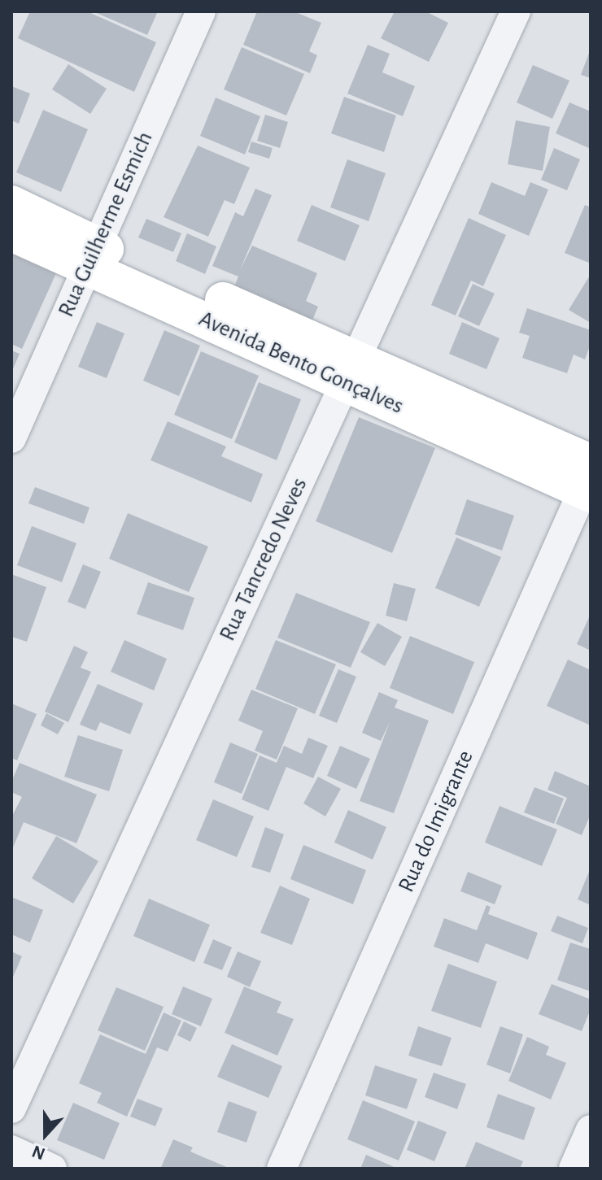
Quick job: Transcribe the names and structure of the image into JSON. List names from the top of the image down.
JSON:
{
  "streets": {
    "main road": ["Avenida Bento Gonçalves"],
    "street": ["Rua Guilherme Esmich", "Rua Tancredo Neves", "Rua do Imigrante"]
  },
  "crossings": [
    ["Rua Guilherme Esmich", "Avenida Bento Gonçalves"],
    ["Avenida Bento Gonçalves", "Rua Tancredo Neves"],
    ["Avenida Bento Gonçalves", "Rua do Imigrante"]
  ],
  "north": "bottom"
}
